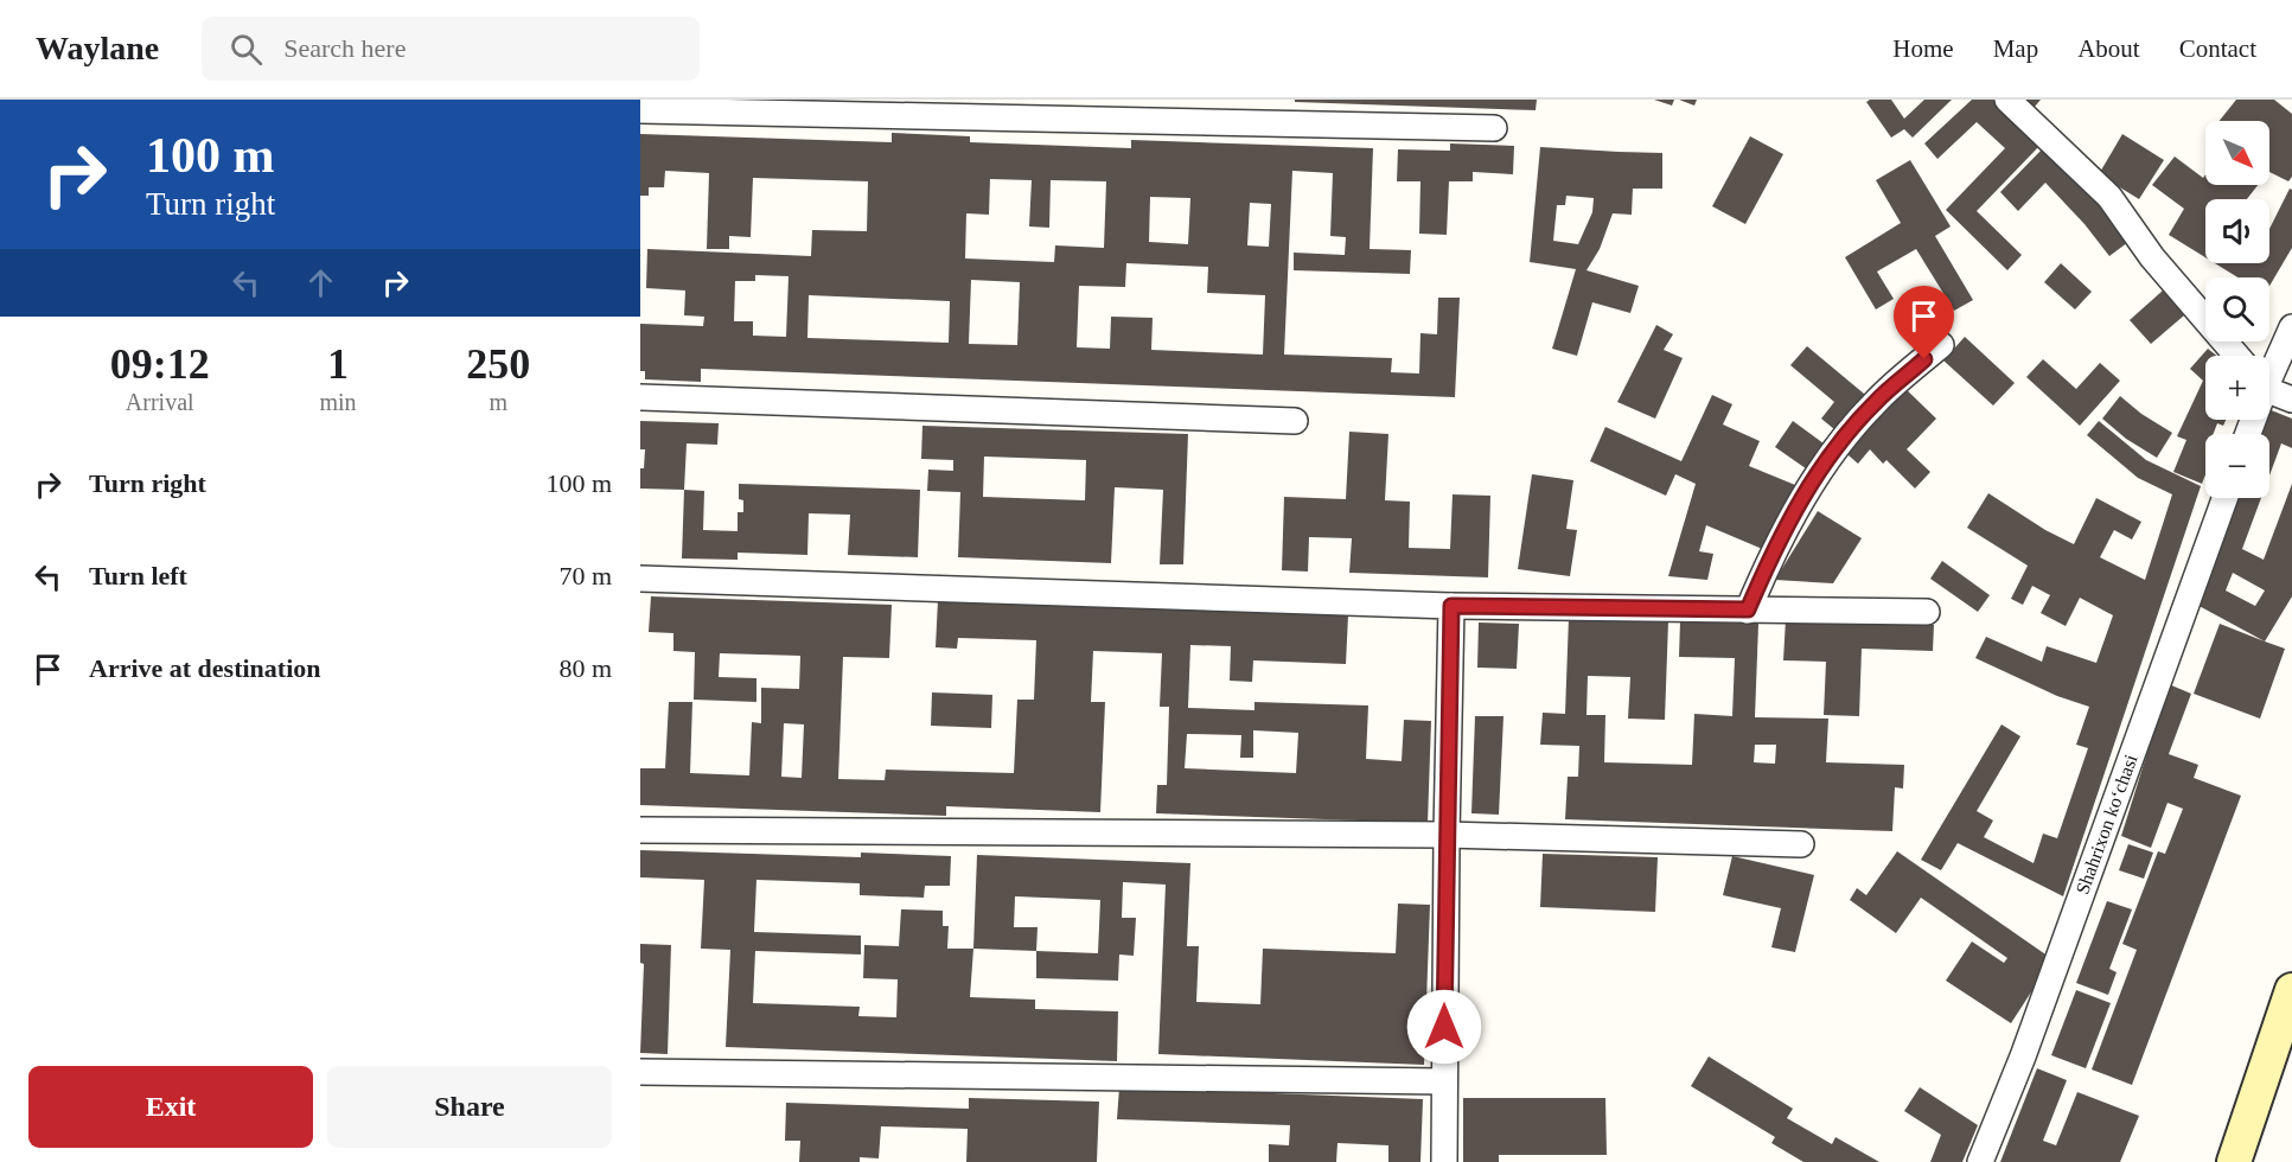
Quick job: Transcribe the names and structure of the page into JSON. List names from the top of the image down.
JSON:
{
  "streets": {
    "street": ["Shahrixon koʻchasi"]
  },
  "north": "bottom right",
  "page": {
    "header": "Waylane",
    "search": "Search here",
    "nav": [
      "Home",
      "Map",
      "About",
      "Contact"
    ],
    "turn": ["100 m", "Turn right"],
    "map_buttons": ["+", "−"],
    "eta": [
      "09:12",
      "Arrival",
      "1",
      "min",
      "250",
      "m"
    ],
    "list": [
      {
        "name": "Turn right",
        "value": "100 m"
      },
      {
        "name": "Turn left",
        "value": "70 m"
      },
      {
        "name": "Arrive at destination",
        "value": "80 m"
      }
    ],
    "buttons": ["Exit", "Share"]
  }
}
